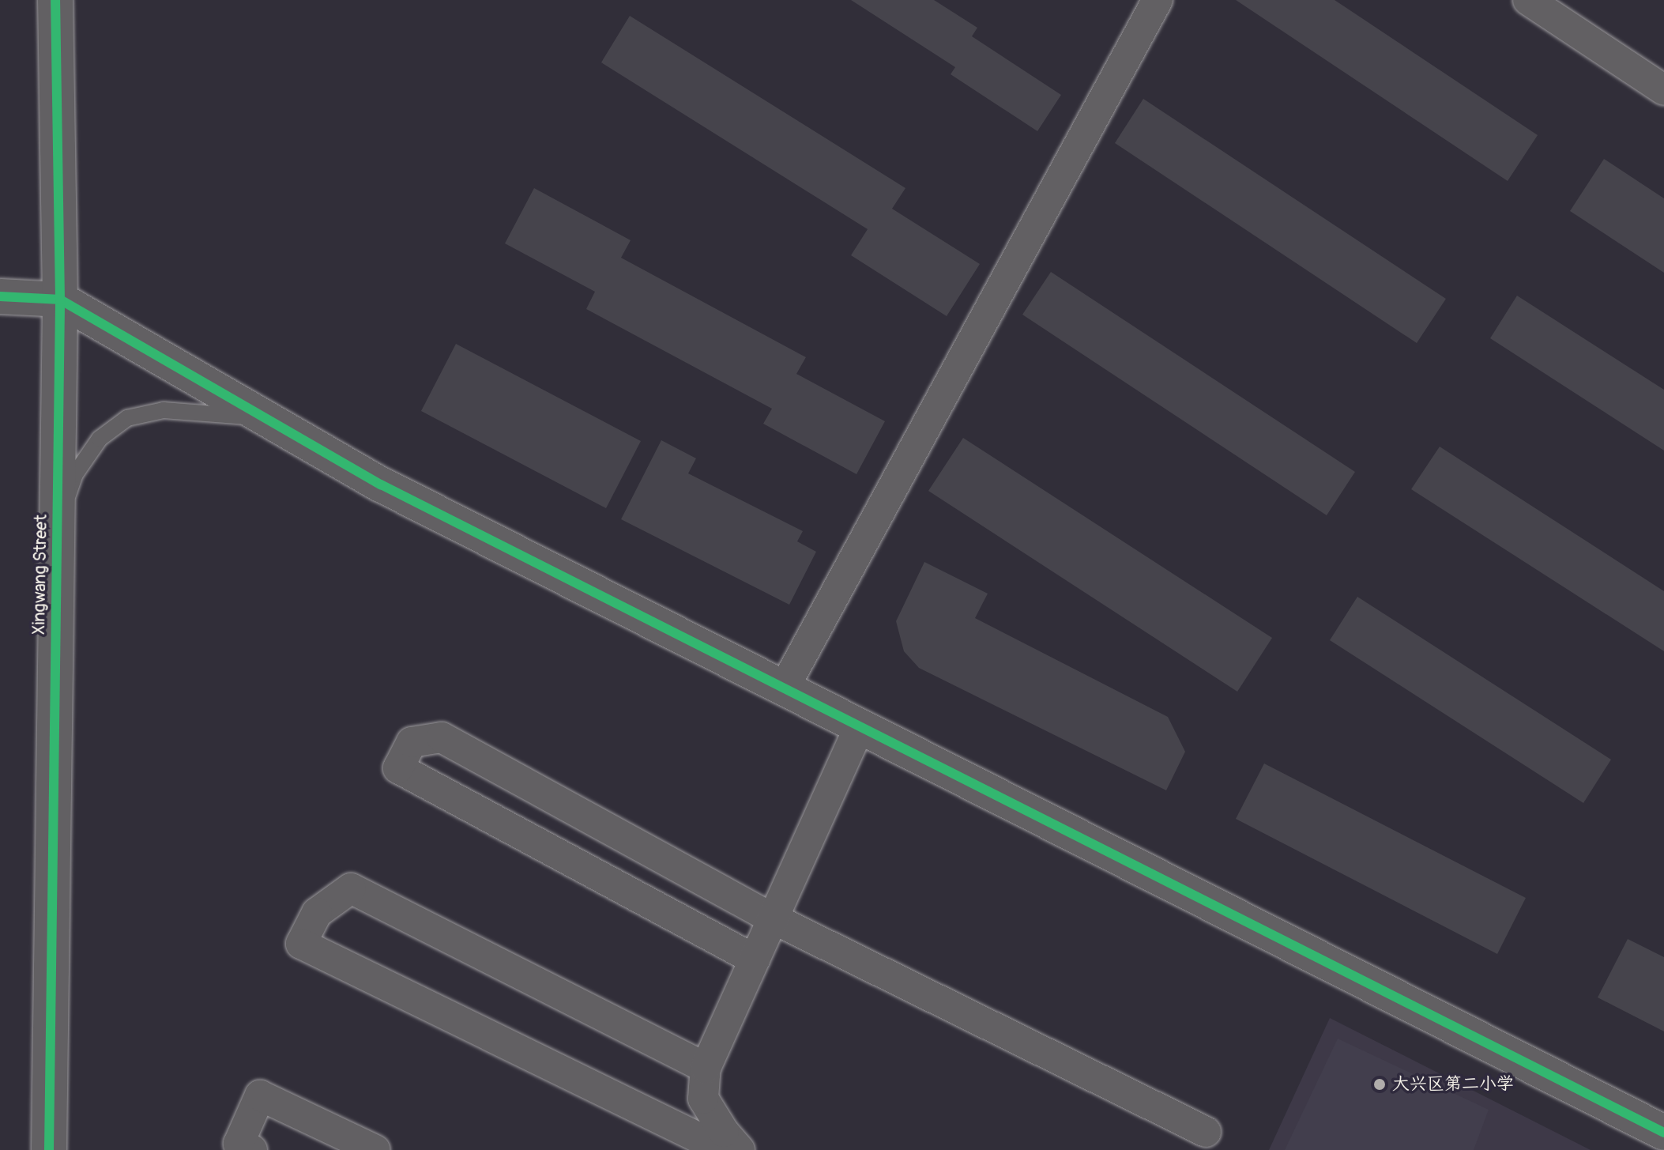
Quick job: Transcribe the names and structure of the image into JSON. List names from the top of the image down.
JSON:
{
  "streets": {
    "street": ["Xingwang Street"]
  },
  "places": ["大兴区第二小学"]
}
